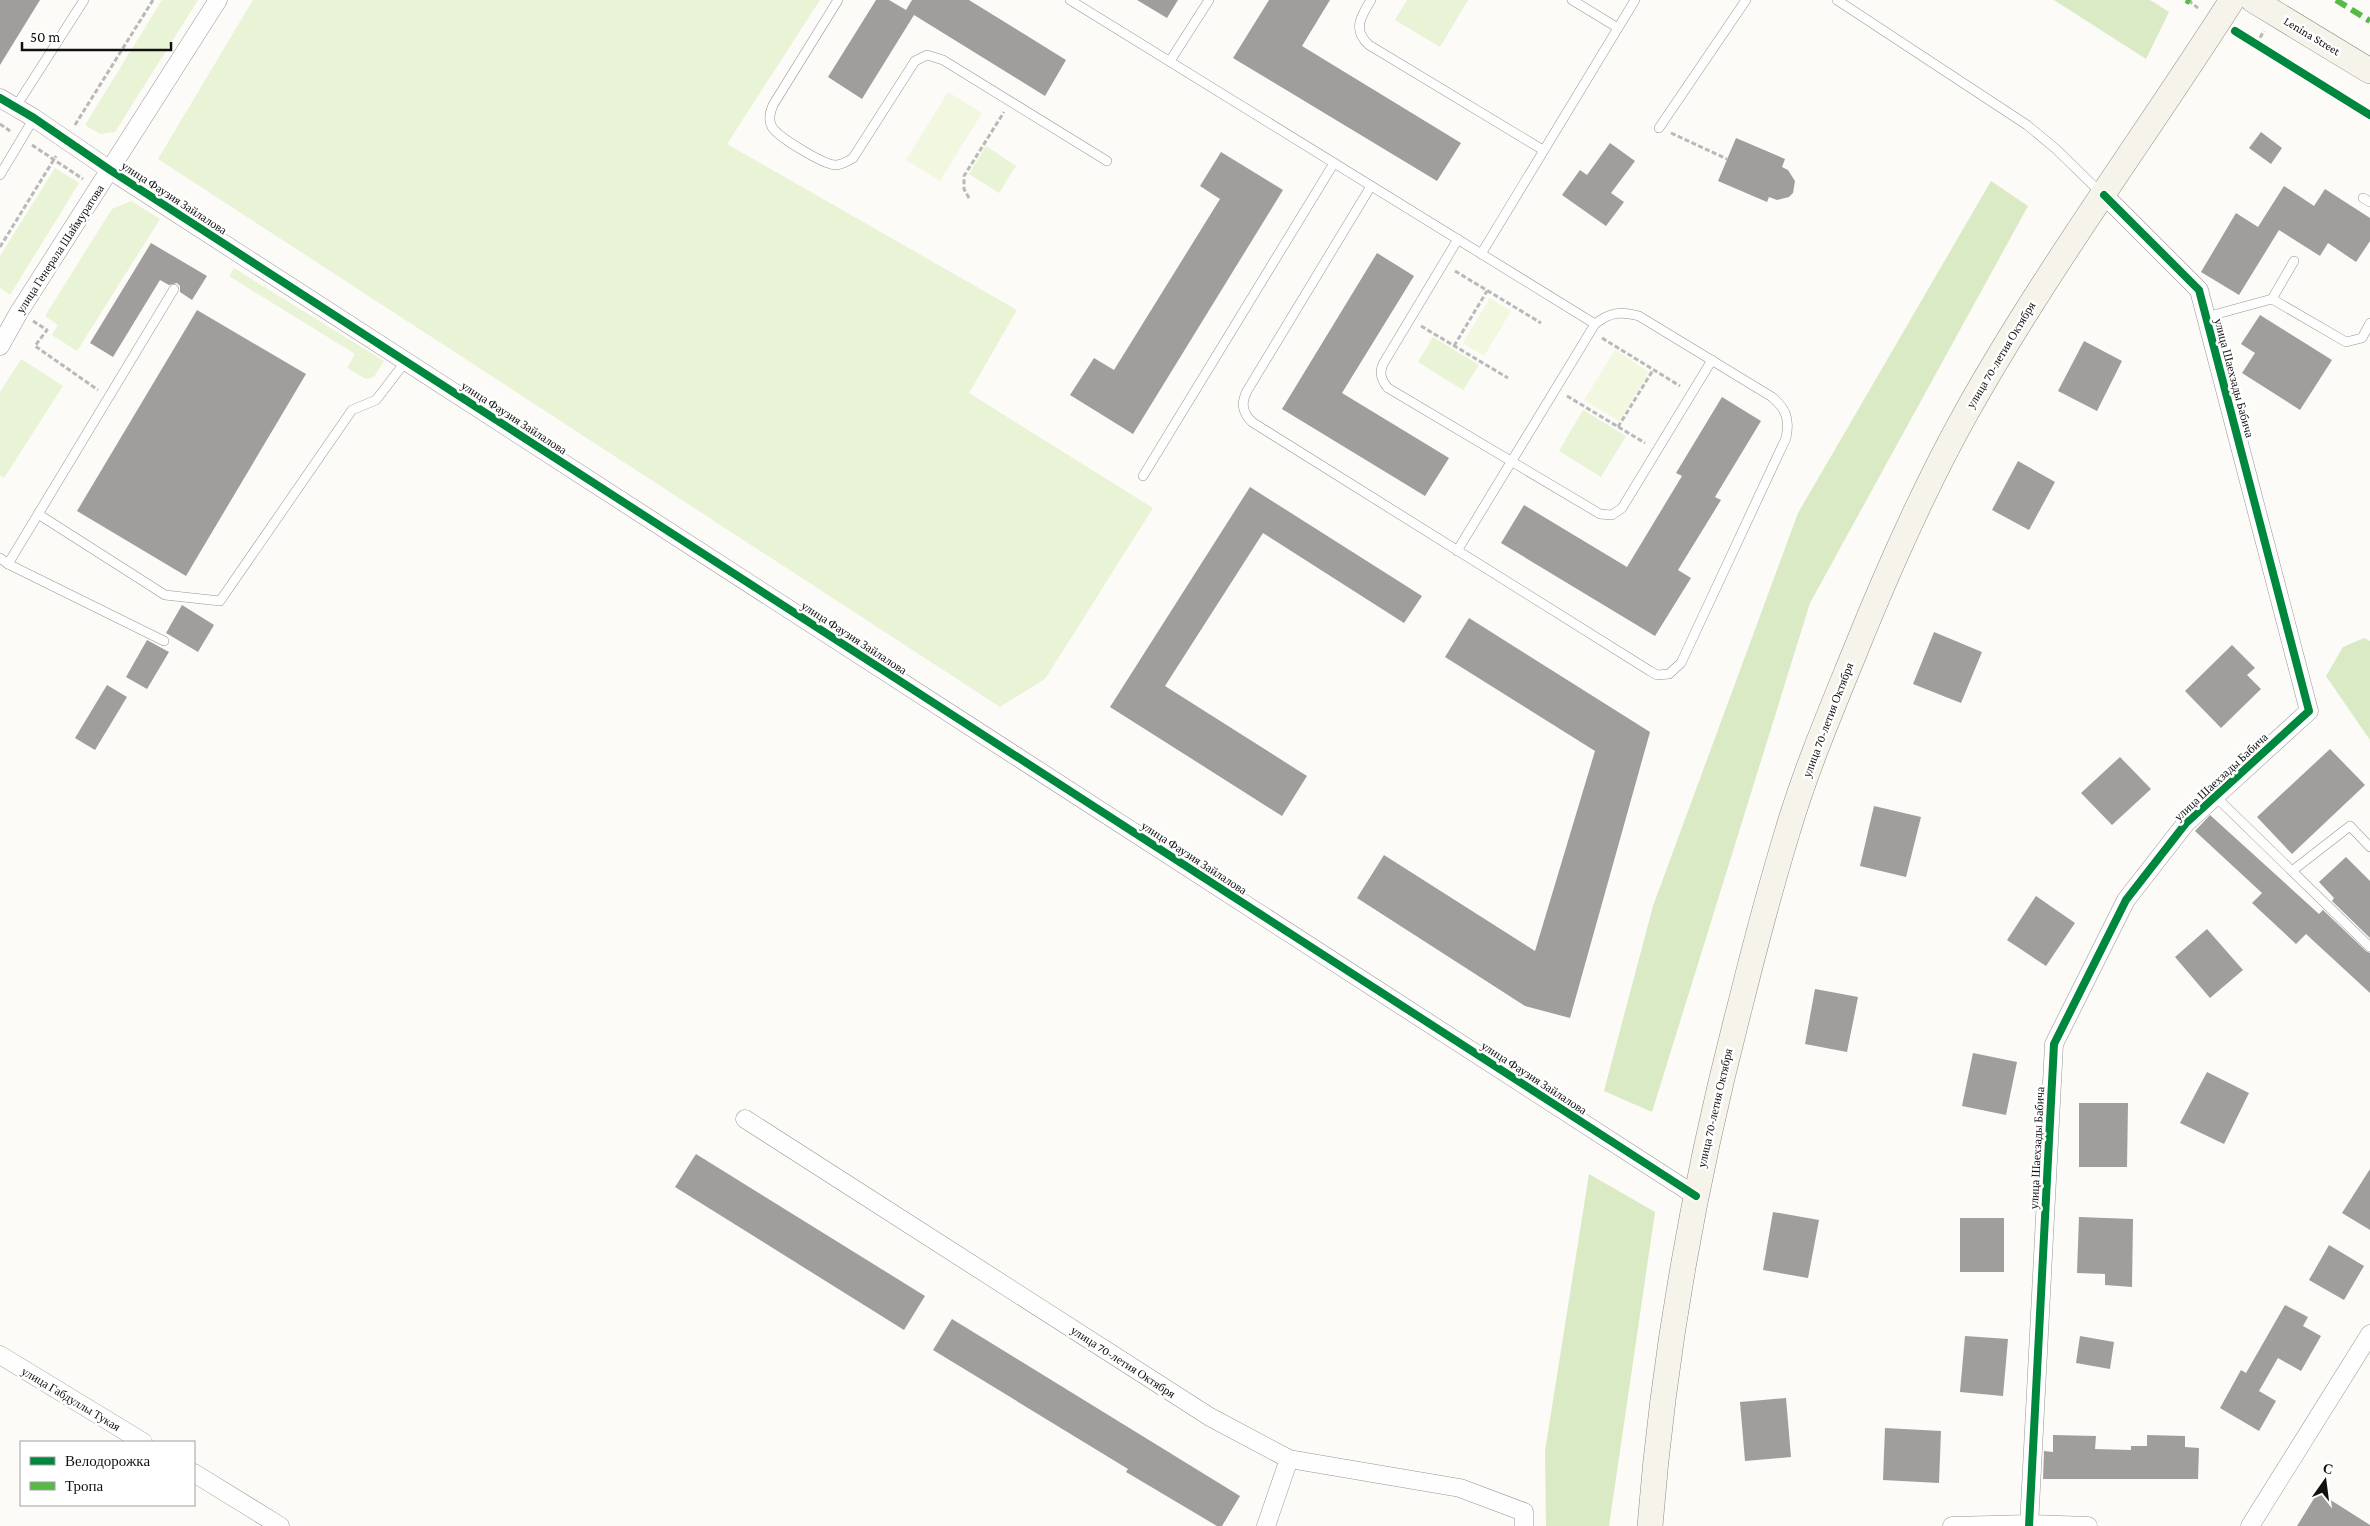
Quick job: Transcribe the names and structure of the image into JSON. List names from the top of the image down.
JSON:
{
  "streets": {
    "main road": ["Lenina Street", "улица 70-летия Октября"],
    "street": [
      "улица Фаузия Зайлалова",
      "улица Генерала Шаймуратова",
      "улица Шаехзады Бабича",
      "улица Габдуллы Тукая"
    ]
  },
  "crossings": [
    ["улица Фаузия Зайлалова", "улица Генерала Шаймуратова"],
    ["улица Фаузия Зайлалова", "улица 70-летия Октября"],
    ["улица 70-летия Октября", "улица Шаехзады Бабича"]
  ],
  "legend": ["Велодорожка", "Тропа"],
  "scale_bar": "50 m",
  "north": "top"
}
